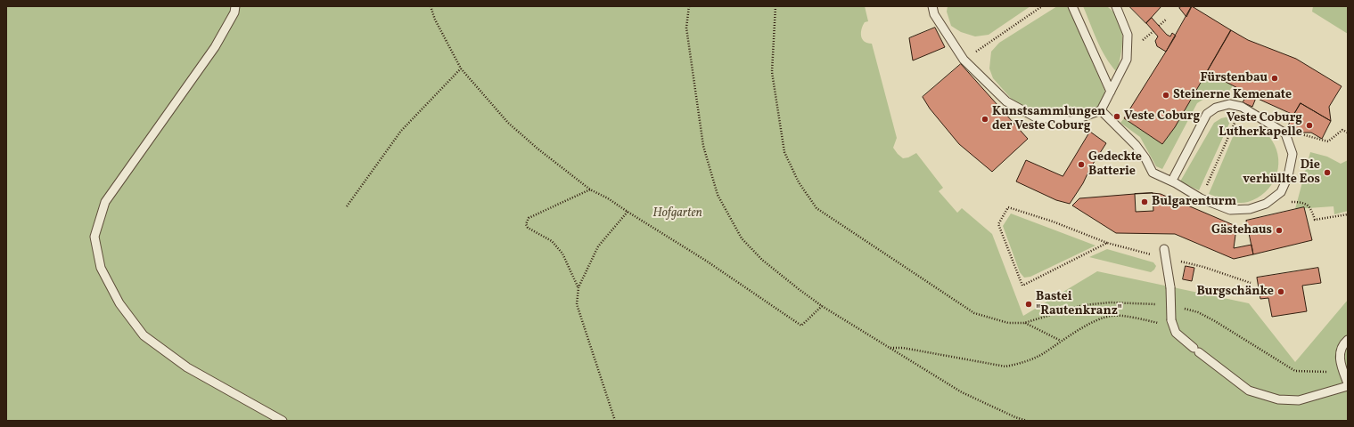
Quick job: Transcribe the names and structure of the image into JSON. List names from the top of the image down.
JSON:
{
  "parks": ["Hofgarten"],
  "places": [
    "Fürstenbau",
    "Steinerne Kemenate",
    "Veste Coburg",
    "Kunstsammlungen der Veste Coburg",
    "Veste Coburg Lutherkapelle",
    "Gedeckte Batterie",
    "Die verhüllte Eos",
    "Bulgarenturm",
    "Gästehaus",
    "Burgschänke",
    "Bastei \"Rautenkranz\""
  ]
}
